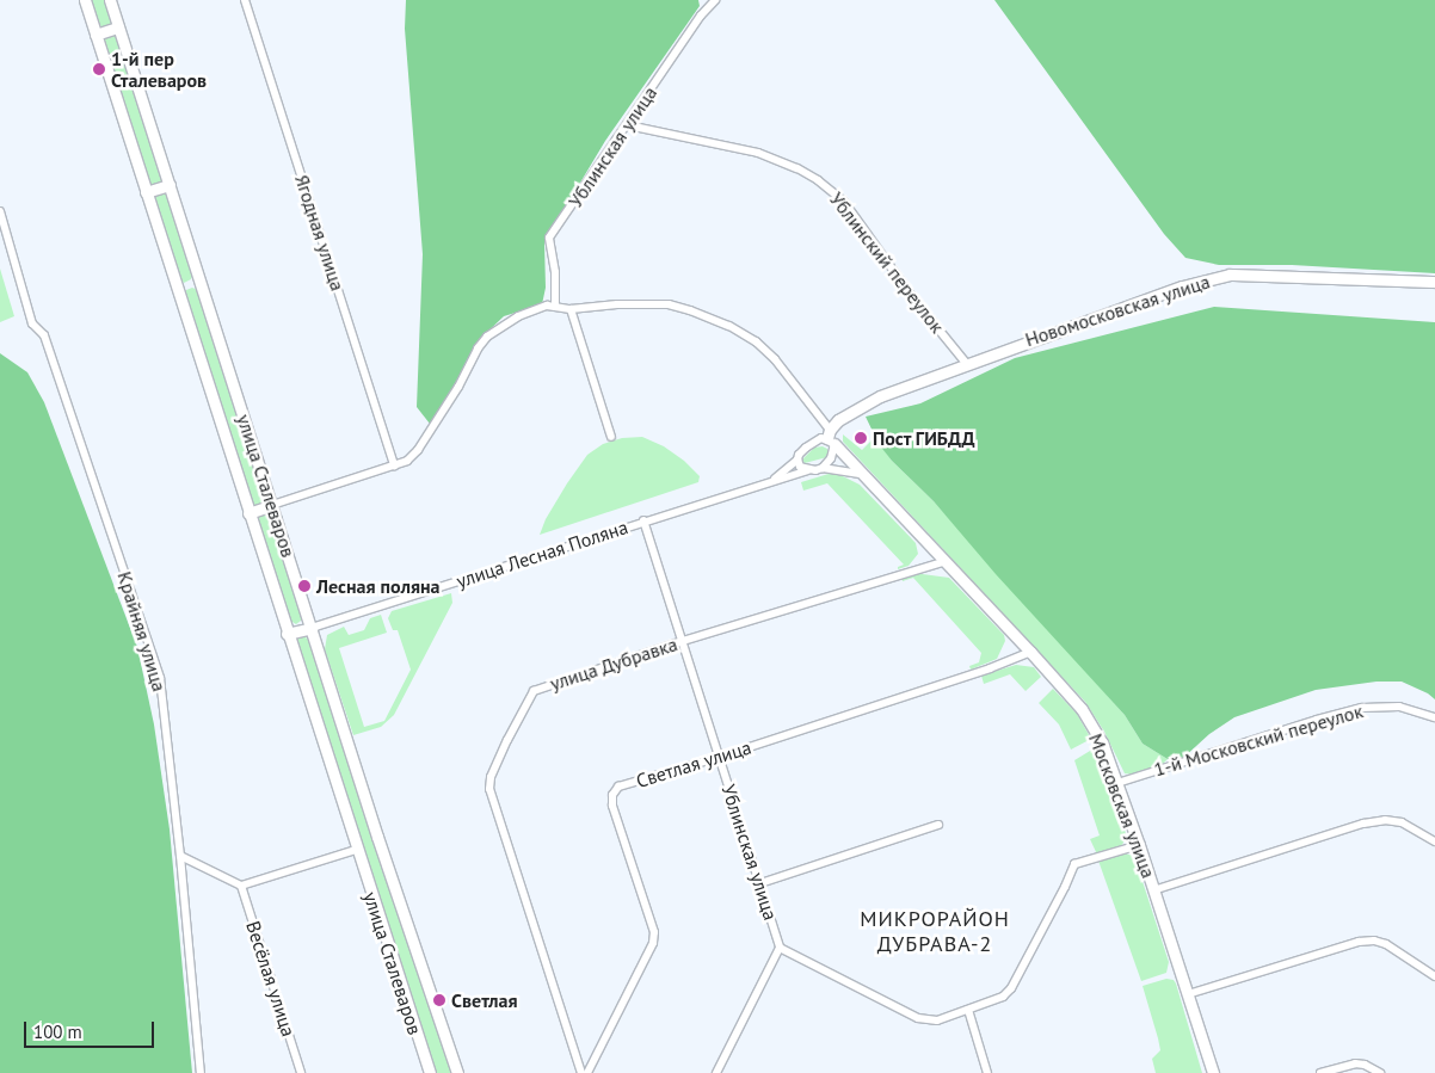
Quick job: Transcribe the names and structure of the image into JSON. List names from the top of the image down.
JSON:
{
  "streets": {
    "main road": ["Новомосковская улица", "улица Сталеваров", "Московская улица"],
    "street": [
      "Ублинская улица",
      "Ягодная улица",
      "Ублинский переулок",
      "улица Лесная Поляна",
      "Крайняя улица",
      "улица Дубравка",
      "1-й Московский переулок",
      "Светлая улица",
      "Весёлая улица"
    ]
  },
  "crossings": [
    ["Ублинская улица", "Ублинский переулок"],
    ["Ублинская улица", "улица Лесная Поляна"],
    ["Ублинская улица", "улица Дубравка"],
    ["Ублинская улица", "Светлая улица"],
    ["Ублинская улица", "Московская улица"],
    ["Ягодная улица", "Московская улица"],
    ["Ублинский переулок", "Новомосковская улица"],
    ["Новомосковская улица", "улица Лесная Поляна"],
    ["Новомосковская улица", "Московская улица"],
    ["улица Сталеваров", "улица Лесная Поляна"],
    ["улица Сталеваров", "Московская улица"],
    ["улица Лесная Поляна", "Московская улица"],
    ["улица Дубравка", "Московская улица"],
    ["1-й Московский переулок", "Московская улица"],
    ["Светлая улица", "Московская улица"]
  ],
  "districts": ["МИКРОРАЙОН ДУБРАВА-2"],
  "places": [
    "1-й пер Сталеваров",
    "Пост ГИБДД",
    "Лесная поляна",
    "Светлая"
  ],
  "scale_bar": "100 m"
}
